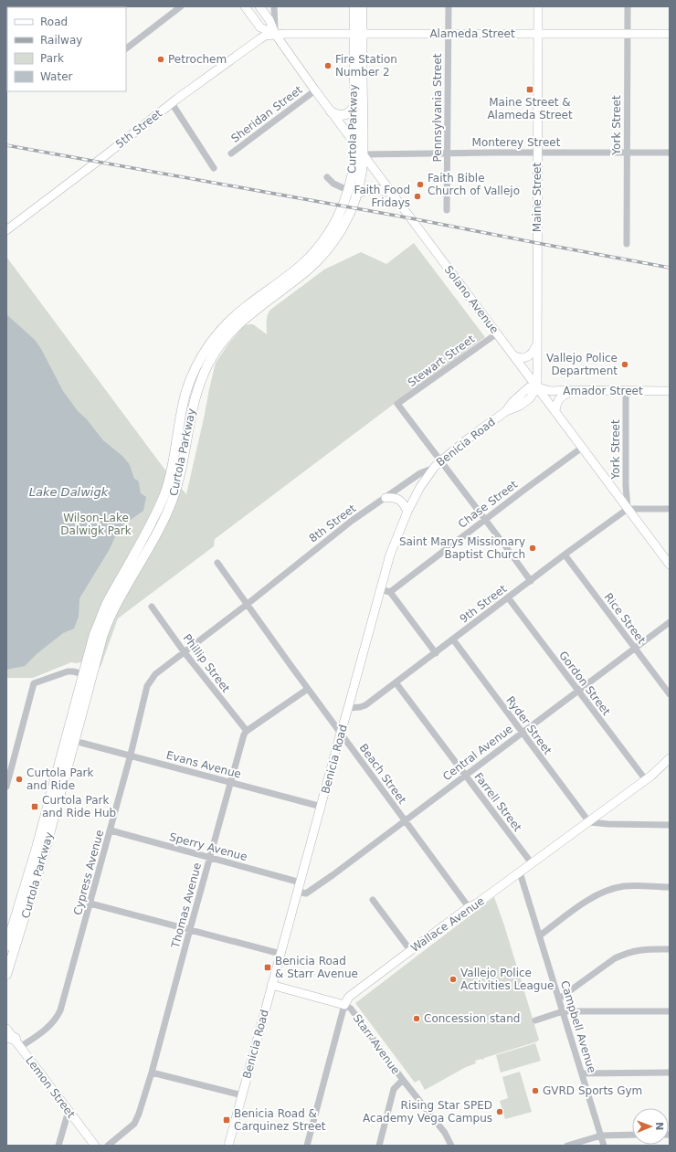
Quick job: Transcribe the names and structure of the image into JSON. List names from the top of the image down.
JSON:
{
  "streets": {
    "main road": ["Curtola Parkway"],
    "street": [
      "Alameda Street",
      "Pennsylvania Street",
      "Sheridan Street",
      "York Street",
      "5th Street",
      "Monterey Street",
      "Maine Street",
      "Solano Avenue",
      "Stewart Street",
      "Amador Street",
      "Benicia Road",
      "Chase Street",
      "8th Street",
      "9th Street",
      "Rice Street",
      "Phillip Street",
      "Gordon Street",
      "Ryder Street",
      "Central Avenue",
      "Evans Avenue",
      "Beach Street",
      "Farrell Street",
      "Sperry Avenue",
      "Cypress Avenue",
      "Thomas Avenue",
      "Wallace Avenue",
      "Campbell Avenue",
      "Starr Avenue",
      "Lemon Street"
    ]
  },
  "crossings": [
    ["Alameda Street", "Pennsylvania Street"],
    ["Alameda Street", "York Street"],
    ["Alameda Street", "5th Street"],
    ["Alameda Street", "Curtola Parkway"],
    ["Alameda Street", "Maine Street"],
    ["Alameda Street", "Solano Avenue"],
    ["Pennsylvania Street", "Monterey Street"],
    ["Sheridan Street", "Solano Avenue"],
    ["York Street", "Monterey Street"],
    ["York Street", "Solano Avenue"],
    ["York Street", "Amador Street"],
    ["York Street", "9th Street"],
    ["5th Street", "Solano Avenue"],
    ["Curtola Parkway", "Monterey Street"],
    ["Curtola Parkway", "Solano Avenue"],
    ["Monterey Street", "Maine Street"],
    ["Monterey Street", "Solano Avenue"],
    ["Maine Street", "Solano Avenue"],
    ["Maine Street", "Amador Street"],
    ["Maine Street", "Benicia Road"],
    ["Solano Avenue", "Stewart Street"],
    ["Solano Avenue", "Amador Street"],
    ["Solano Avenue", "Benicia Road"],
    ["Solano Avenue", "Chase Street"],
    ["Solano Avenue", "9th Street"],
    ["Stewart Street", "Benicia Road"],
    ["Stewart Street", "8th Street"],
    ["Amador Street", "Benicia Road"],
    ["Benicia Road", "8th Street"],
    ["Benicia Road", "9th Street"],
    ["Benicia Road", "Central Avenue"],
    ["Benicia Road", "Evans Avenue"],
    ["Benicia Road", "Beach Street"],
    ["Benicia Road", "Sperry Avenue"],
    ["Benicia Road", "Starr Avenue"],
    ["8th Street", "Beach Street"],
    ["8th Street", "Cypress Avenue"],
    ["9th Street", "Rice Street"],
    ["9th Street", "Gordon Street"],
    ["9th Street", "Ryder Street"],
    ["9th Street", "Farrell Street"],
    ["Rice Street", "Central Avenue"],
    ["Phillip Street", "Cypress Avenue"],
    ["Phillip Street", "Thomas Avenue"],
    ["Gordon Street", "Central Avenue"],
    ["Gordon Street", "Wallace Avenue"],
    ["Ryder Street", "Central Avenue"],
    ["Ryder Street", "Wallace Avenue"],
    ["Central Avenue", "Beach Street"],
    ["Central Avenue", "Farrell Street"],
    ["Evans Avenue", "Cypress Avenue"],
    ["Evans Avenue", "Thomas Avenue"],
    ["Beach Street", "Cypress Avenue"],
    ["Beach Street", "Wallace Avenue"],
    ["Farrell Street", "Wallace Avenue"],
    ["Sperry Avenue", "Cypress Avenue"],
    ["Sperry Avenue", "Thomas Avenue"],
    ["Cypress Avenue", "Lemon Street"],
    ["Wallace Avenue", "Campbell Avenue"],
    ["Wallace Avenue", "Starr Avenue"]
  ],
  "water": ["Lake Dalwigk"],
  "parks": ["Wilson-Lake Dalwigk Park"],
  "places": {
    "other": [
      "Petrochem",
      "Fire Station Number 2",
      "Faith Bible Church of Vallejo",
      "Faith Food Fridays",
      "Vallejo Police Department",
      "Saint Marys Missionary Baptist Church",
      "Curtola Park and Ride",
      "Vallejo Police Activities League",
      "Concession stand",
      "GVRD Sports Gym",
      "Rising Star SPED Academy Vega Campus"
    ],
    "transit": [
      "Maine Street & Alameda Street",
      "Curtola Park and Ride Hub",
      "Benicia Road & Starr Avenue",
      "Benicia Road & Carquinez Street"
    ]
  },
  "legend": [
    "Road",
    "Railway",
    "Park",
    "Water"
  ],
  "north": "right"
}
